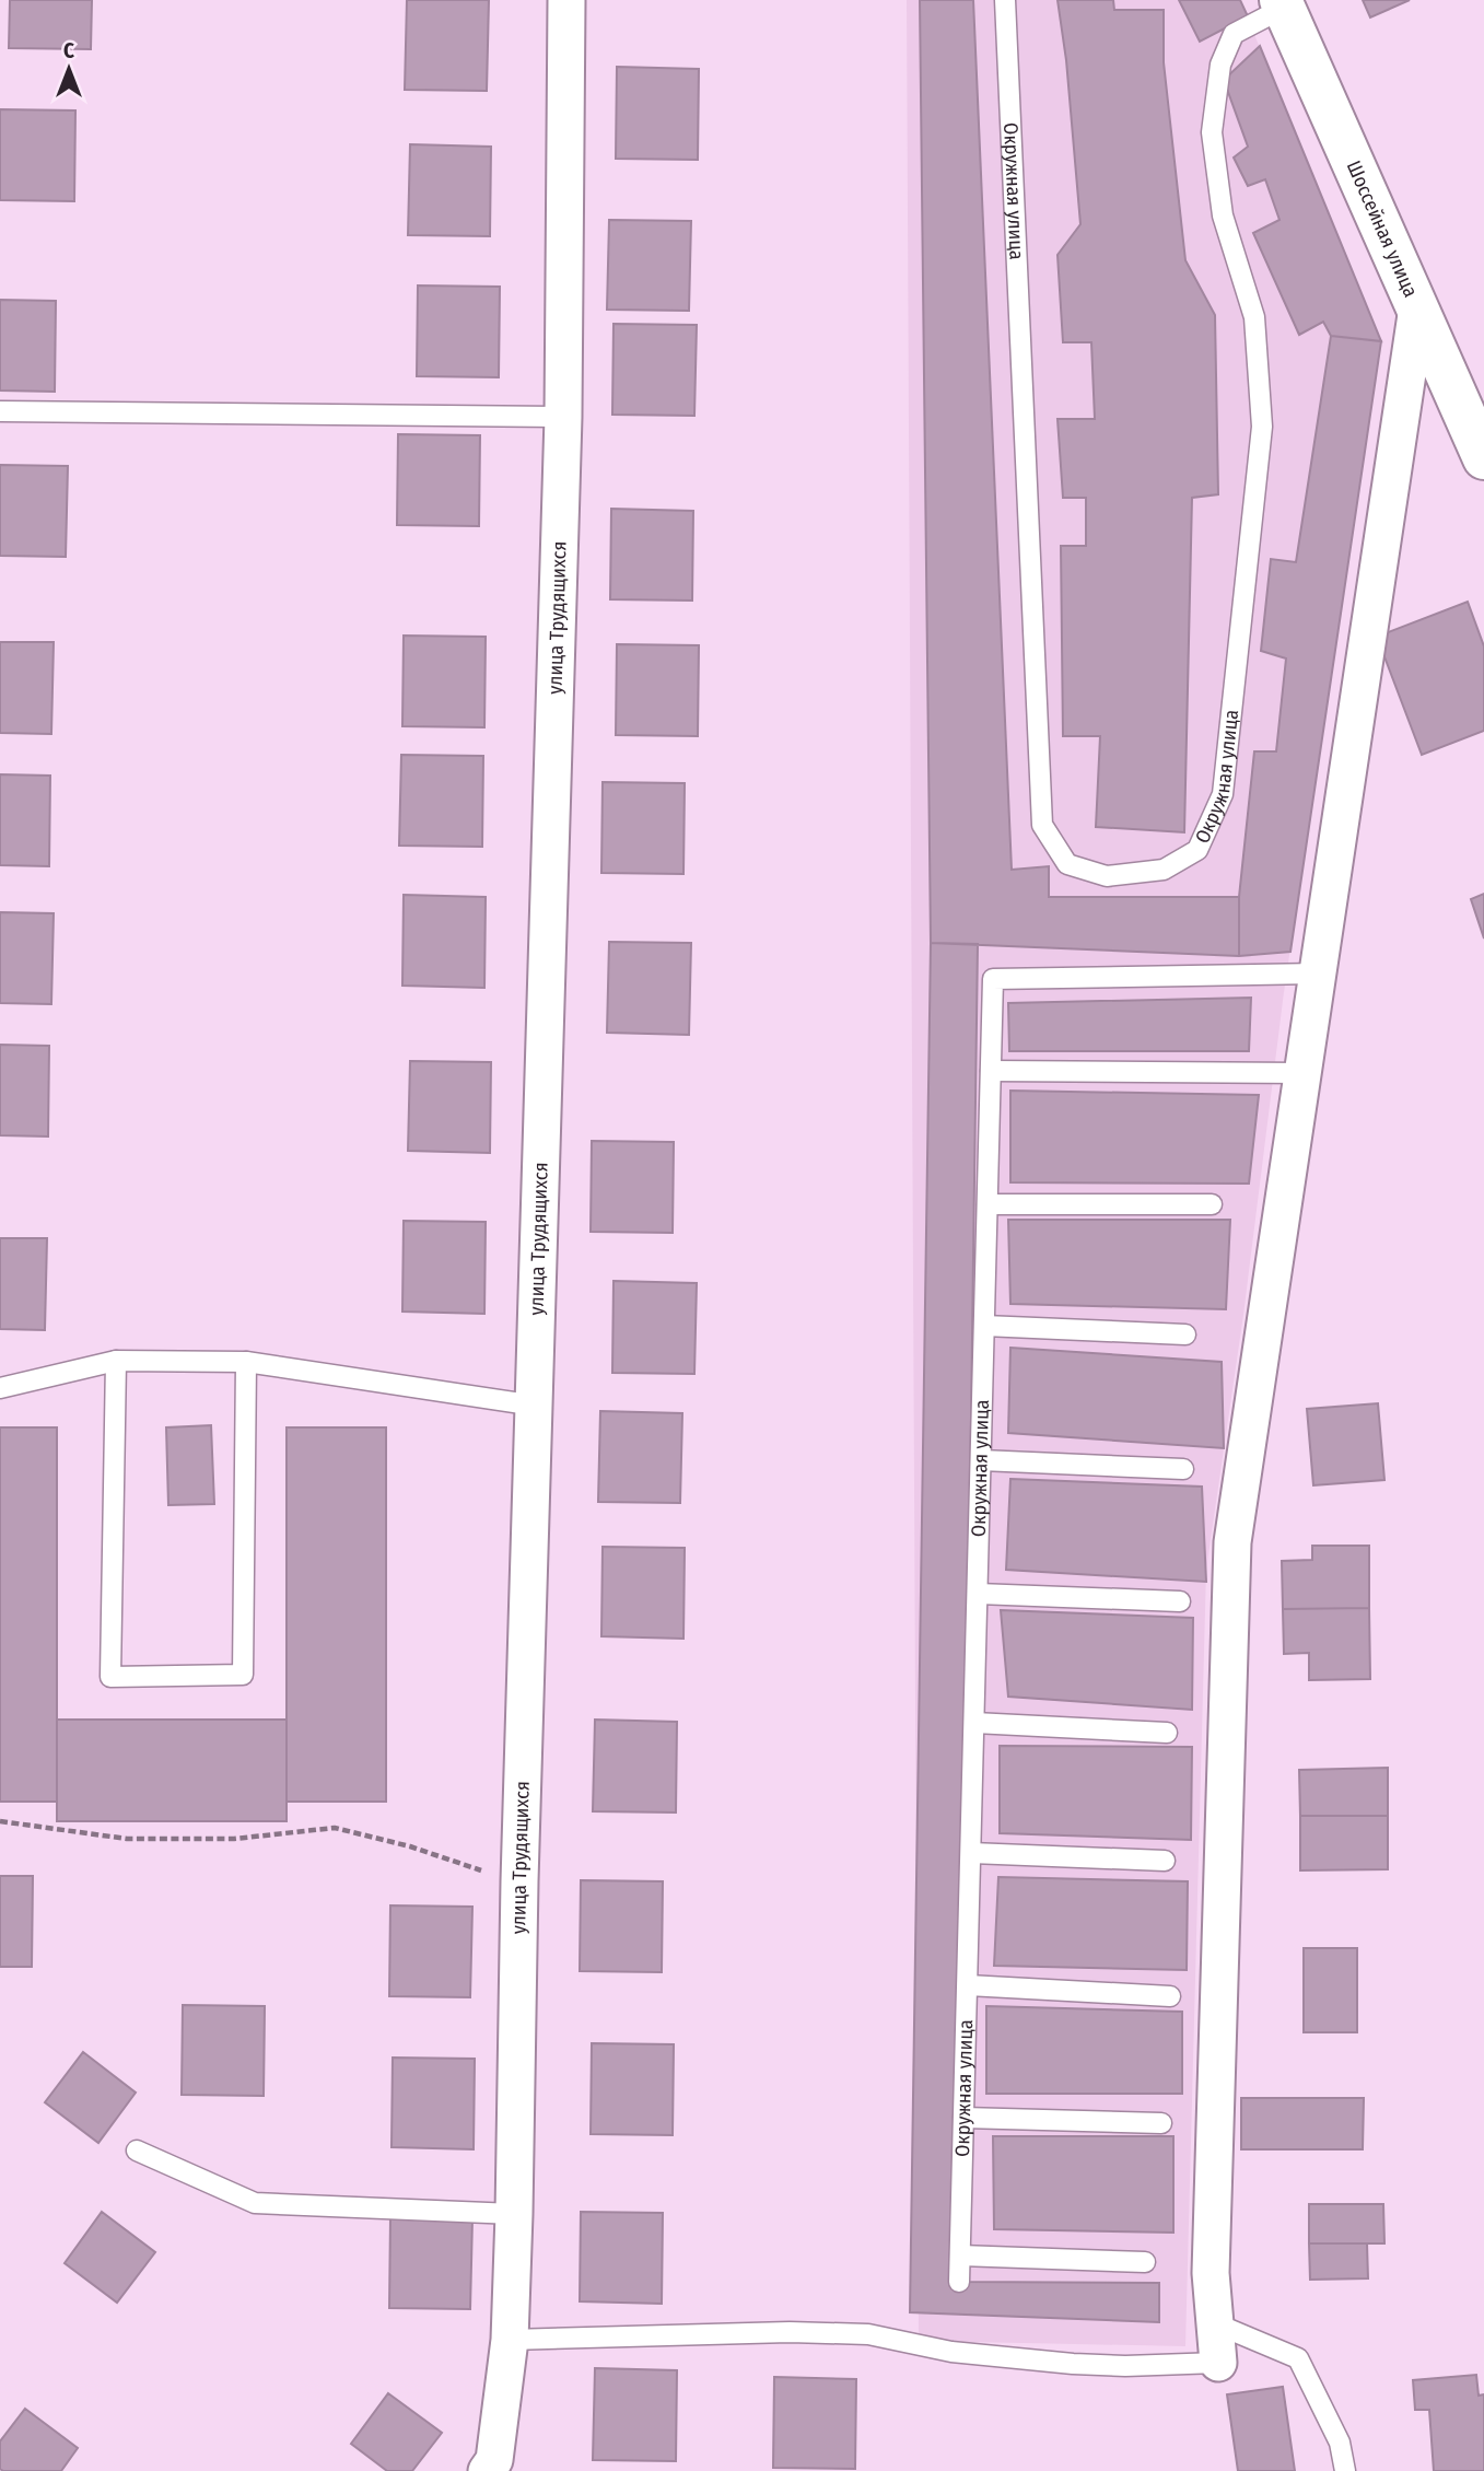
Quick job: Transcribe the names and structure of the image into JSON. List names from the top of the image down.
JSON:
{
  "streets": {
    "street": ["Шоссейная улица", "улица Трудящихся"],
    "lane": ["Окружная улица"]
  },
  "crossings": [
    ["Окружная улица", "Шоссейная улица"]
  ],
  "north": "top"
}
